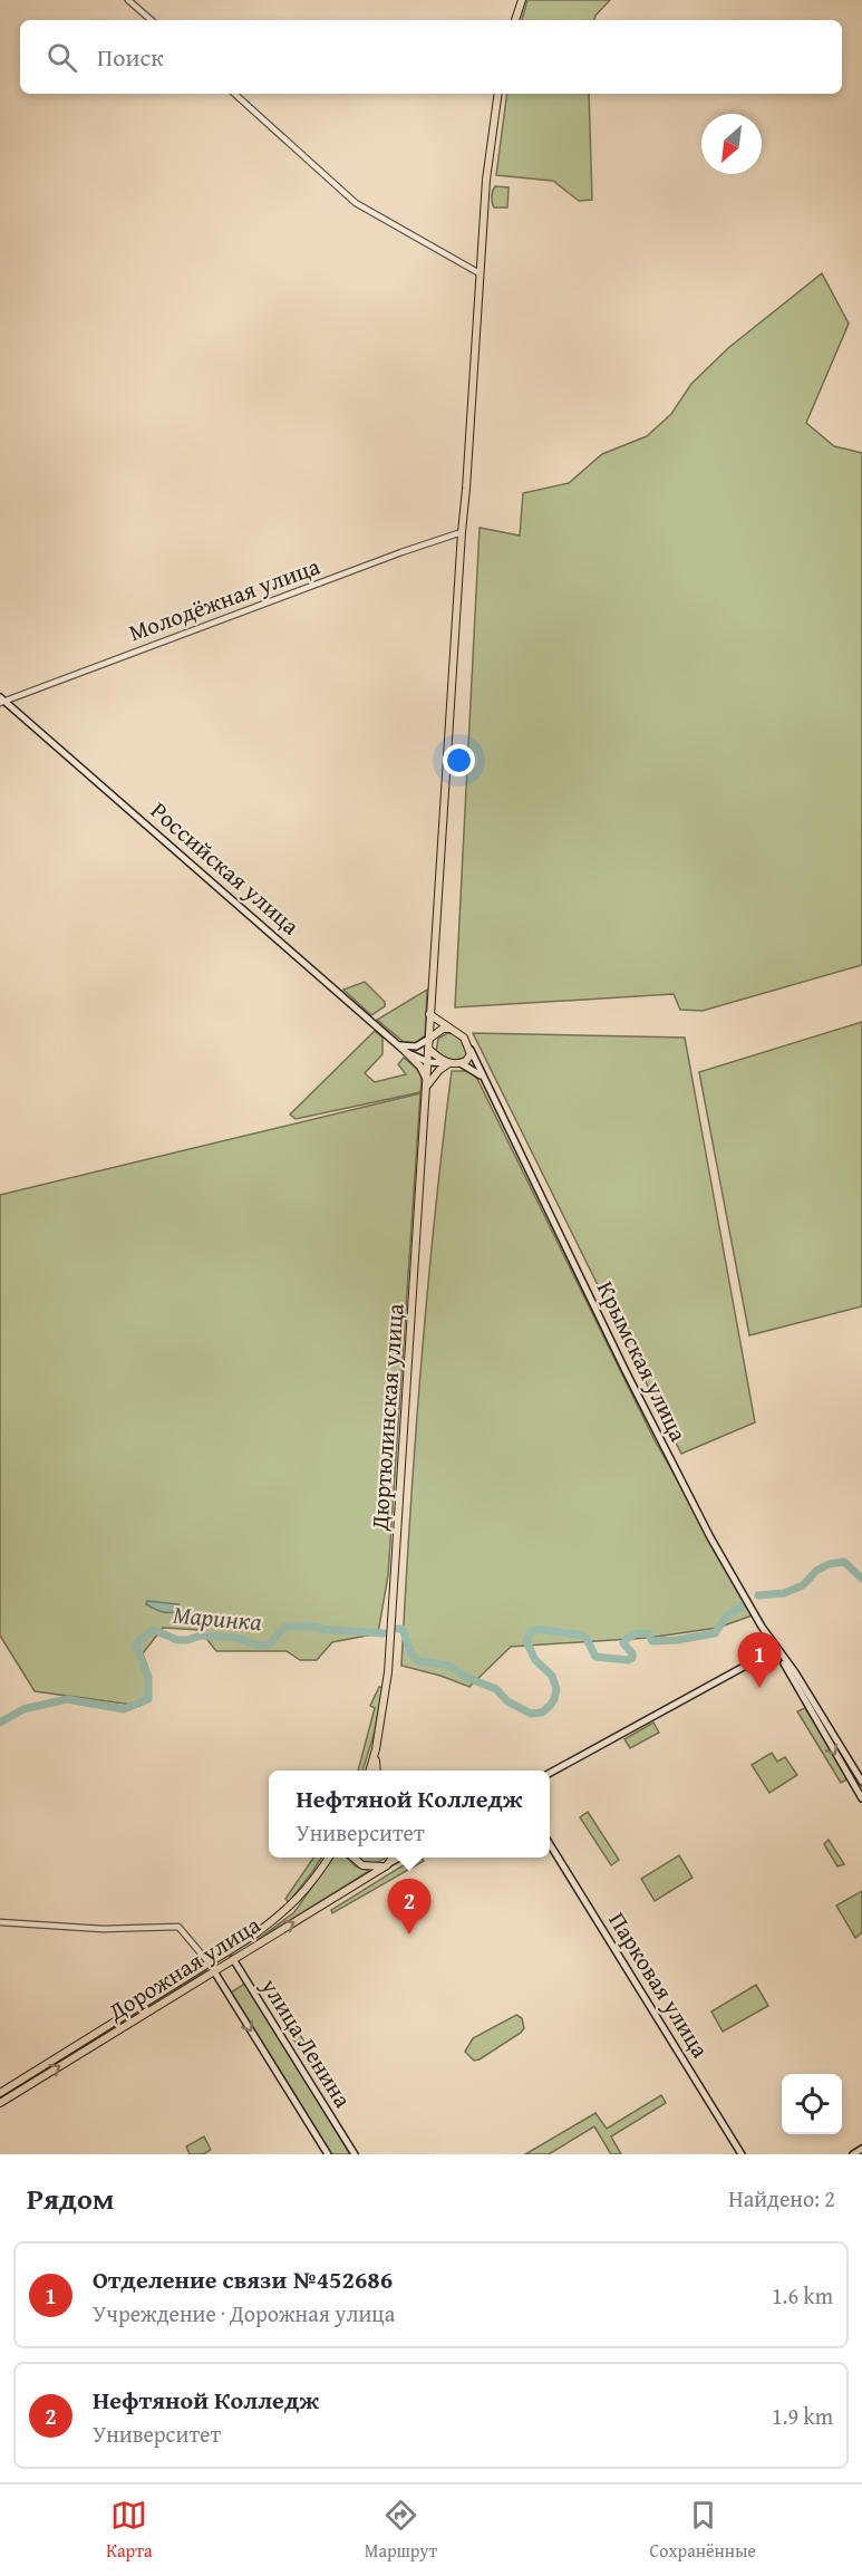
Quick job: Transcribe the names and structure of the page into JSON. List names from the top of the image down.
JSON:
{
  "streets": {
    "main road": [
      "Российская улица",
      "Крымская улица",
      "Дюртюлинская улица",
      "Дорожная улица",
      "Парковая улица",
      "улица Ленина"
    ],
    "street": ["Молодёжная улица"]
  },
  "crossings": [
    ["Молодёжная улица", "Российская улица"],
    ["Российская улица", "Дюртюлинская улица"],
    ["Крымская улица", "Дюртюлинская улица"],
    ["Дорожная улица", "улица Ленина"]
  ],
  "water": ["Маринка"],
  "north": "bottom left",
  "page": {
    "search": "Поиск",
    "pins": ["1", "2"],
    "popup": ["Нефтяной Колледж", "Университет"],
    "heading": ["Рядом", "Найдено: 2"],
    "list": [
      {
        "mark": "1",
        "name": "Отделение связи №452686",
        "note": "Учреждение · Дорожная улица",
        "value": "1.6 km"
      },
      {
        "mark": "2",
        "name": "Нефтяной Колледж",
        "note": "Университет",
        "value": "1.9 km"
      }
    ],
    "nav": ["Карта", "Маршрут", "Сохранённые"]
  }
}
